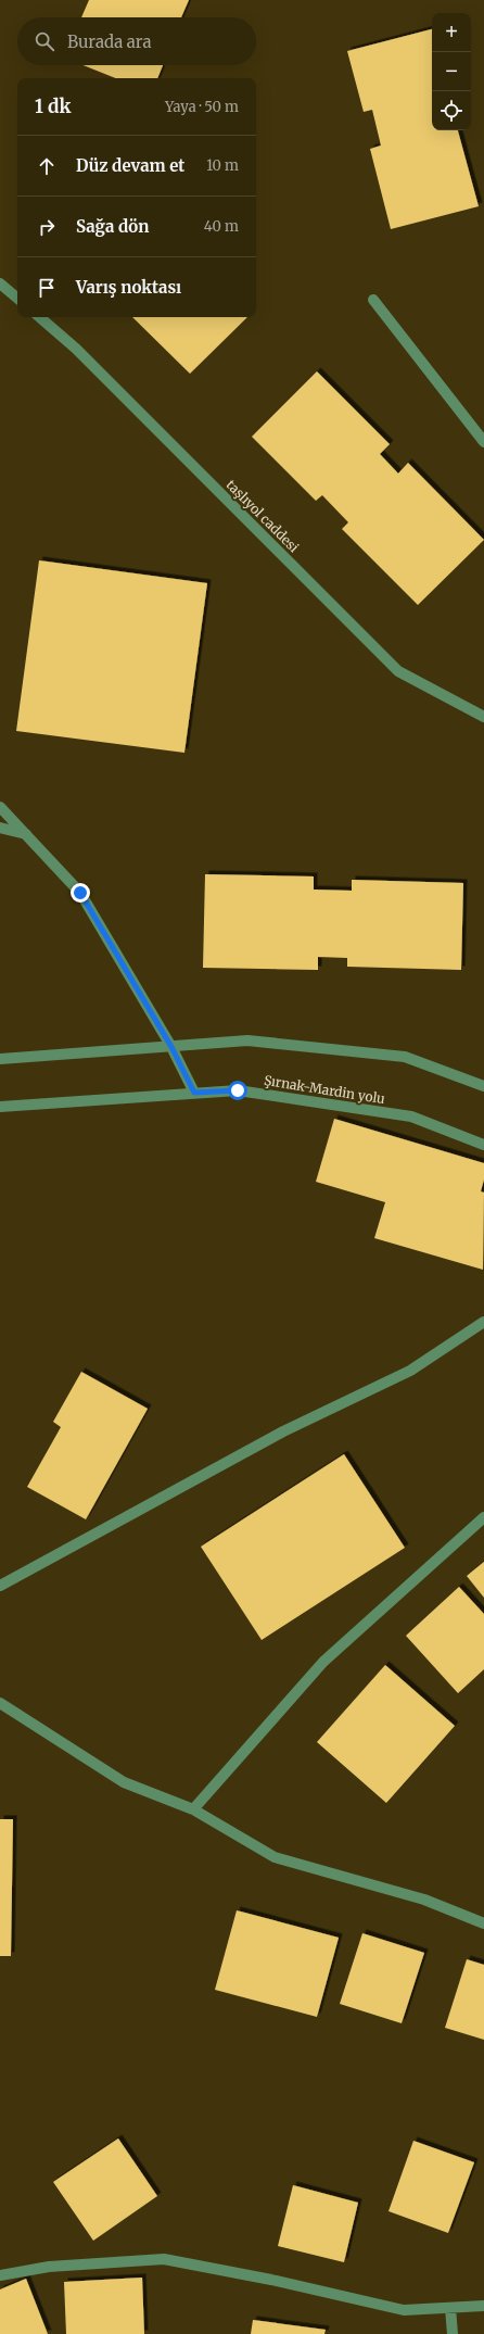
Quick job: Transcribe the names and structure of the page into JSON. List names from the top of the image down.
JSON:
{
  "streets": {
    "street": ["taşlıyol caddesi", "Şırnak-Mardin yolu"]
  },
  "page": {
    "map_buttons": ["+", "−"],
    "search": "Burada ara",
    "heading": ["1 dk", "Yaya · 50 m"],
    "list": [
      ["Düz devam et", "10 m"],
      ["Sağa dön", "40 m"],
      "Varış noktası"
    ]
  }
}
